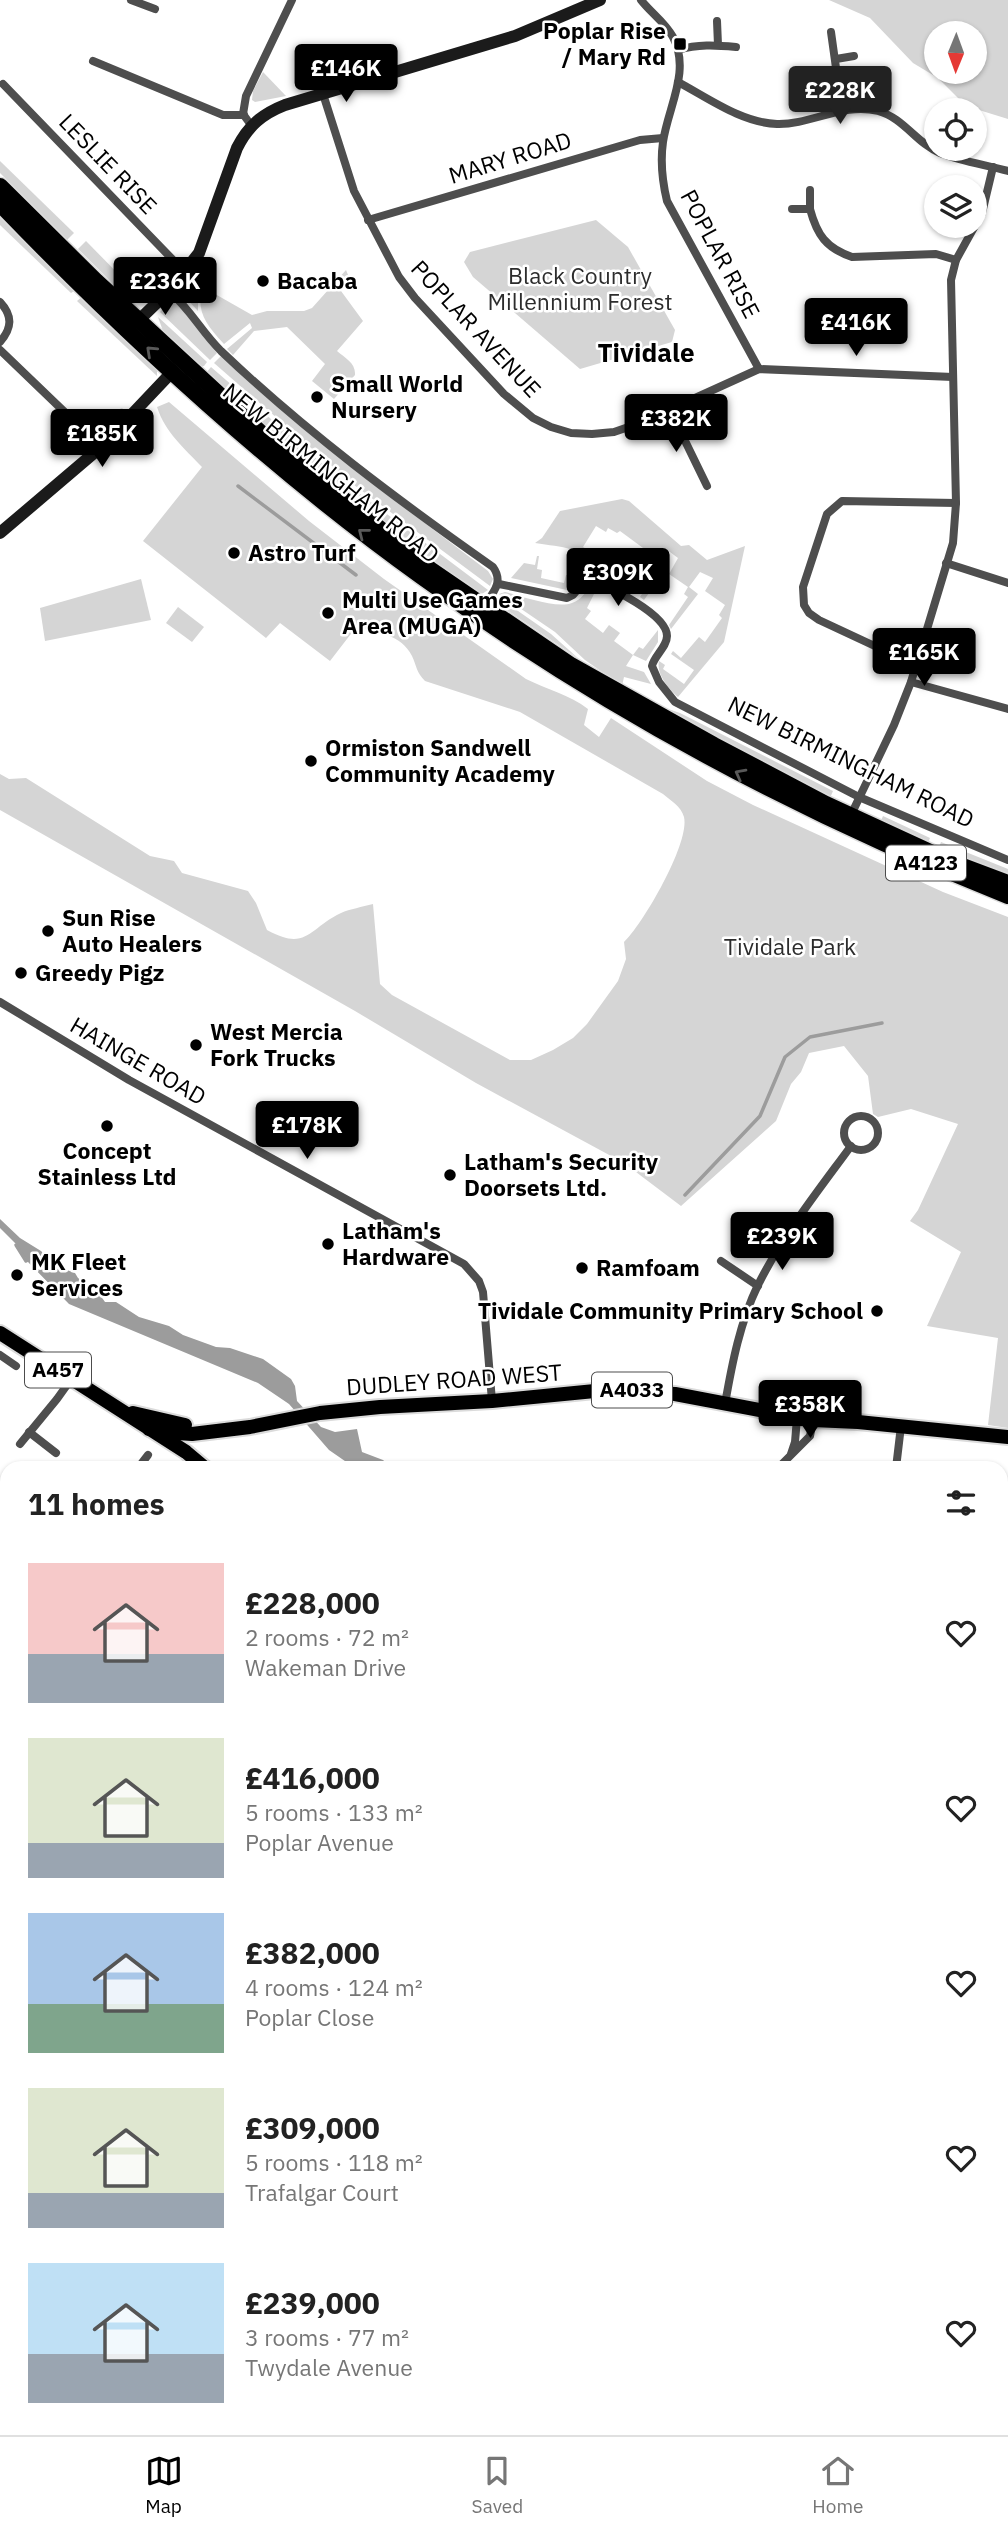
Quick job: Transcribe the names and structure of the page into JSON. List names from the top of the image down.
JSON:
{
  "streets": {
    "highway": ["NEW BIRMINGHAM ROAD", "A4123"],
    "main road": ["A457", "DUDLEY ROAD WEST", "A4033"],
    "street": [
      "MARY ROAD",
      "LESLIE RISE",
      "POPLAR RISE",
      "POPLAR AVENUE",
      "HAINGE ROAD"
    ]
  },
  "crossings": [
    ["MARY ROAD", "POPLAR RISE"],
    ["MARY ROAD", "POPLAR AVENUE"],
    ["POPLAR RISE", "POPLAR AVENUE"],
    ["HAINGE ROAD", "DUDLEY ROAD WEST"],
    ["A457", "A4033"],
    ["DUDLEY ROAD WEST", "A4033"]
  ],
  "districts": ["Tividale"],
  "parks": ["Black Country Millennium Forest", "Tividale Park"],
  "places": {
    "transit": ["Poplar Rise / Mary Rd"],
    "other": [
      "Bacaba",
      "Small World Nursery",
      "Astro Turf",
      "Multi Use Games Area (MUGA)",
      "Ormiston Sandwell Community Academy",
      "Sun Rise Auto Healers",
      "Greedy Pigz",
      "West Mercia Fork Trucks",
      "Concept Stainless Ltd",
      "Latham's Security Doorsets Ltd.",
      "Latham's Hardware",
      "Ramfoam",
      "MK Fleet Services",
      "Tividale Community Primary School"
    ]
  },
  "north": "bottom",
  "page": {
    "price": [
      "£146K",
      "£228K",
      "£236K",
      "£416K",
      "£382K",
      "£185K",
      "£309K",
      "£165K",
      "£178K",
      "£239K",
      "£358K"
    ],
    "heading": "11 homes",
    "list": [
      {
        "name": "£228,000",
        "note": "2 rooms · 72 m² · Wakeman Drive"
      },
      {
        "name": "£416,000",
        "note": "5 rooms · 133 m² · Poplar Avenue"
      },
      {
        "name": "£382,000",
        "note": "4 rooms · 124 m² · Poplar Close"
      },
      {
        "name": "£309,000",
        "note": "5 rooms · 118 m² · Trafalgar Court"
      },
      {
        "name": "£239,000",
        "note": "3 rooms · 77 m² · Twydale Avenue"
      }
    ],
    "tabs": ["Map", "Saved", "Home"]
  }
}
